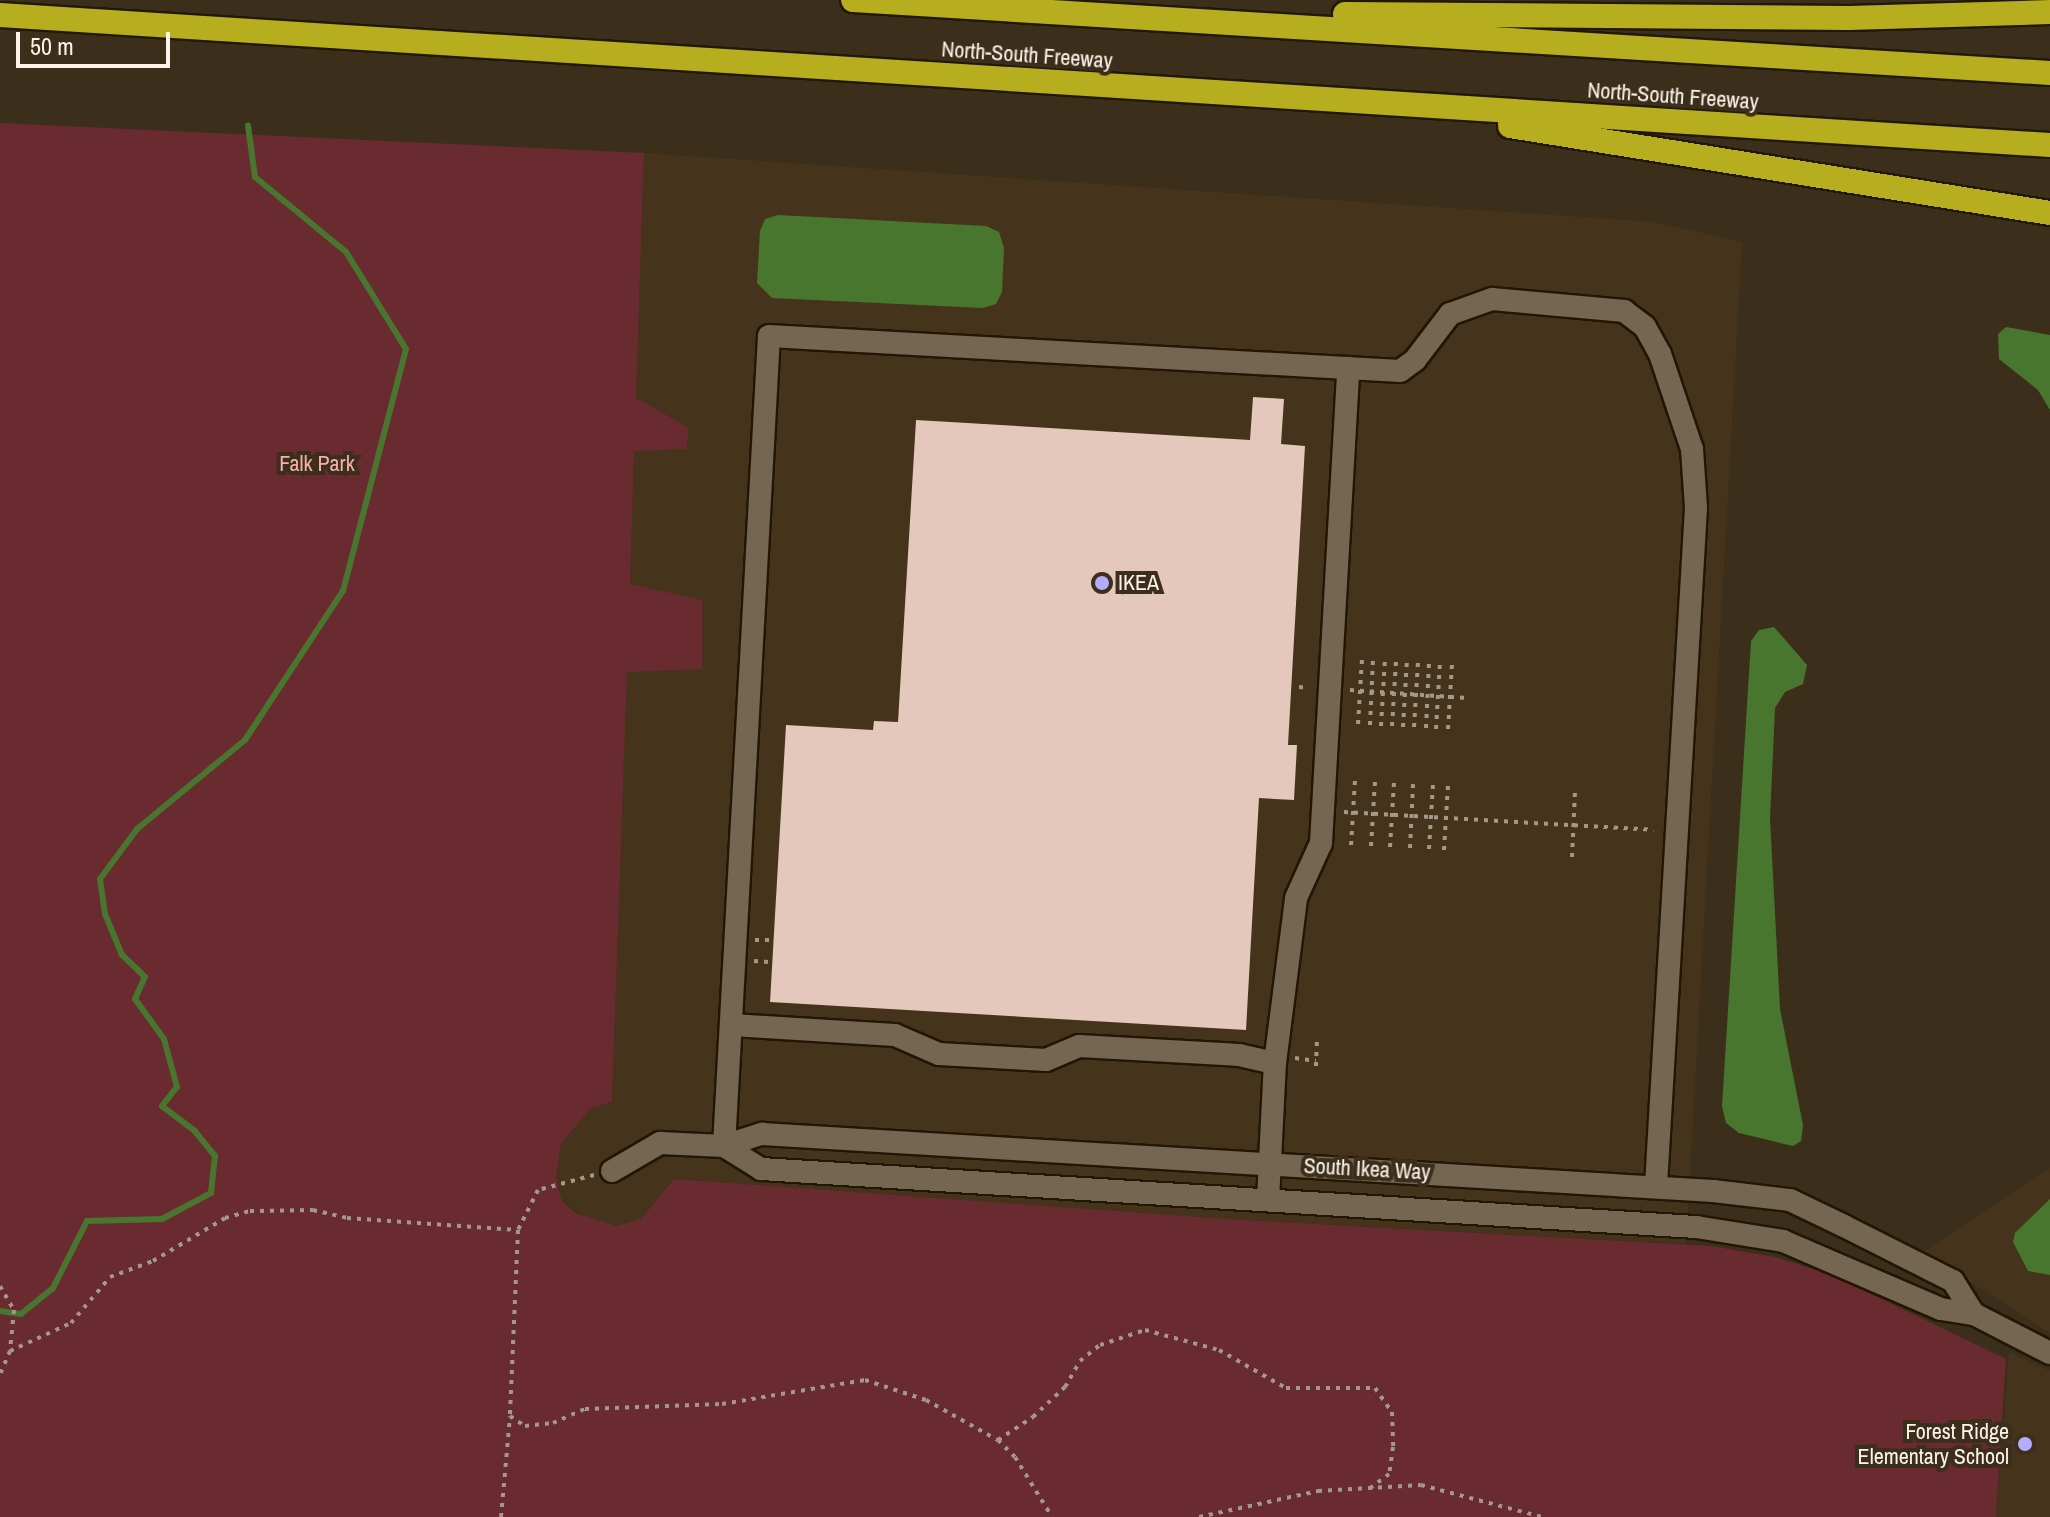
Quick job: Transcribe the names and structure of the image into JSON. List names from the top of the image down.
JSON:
{
  "streets": {
    "highway": ["North-South Freeway"],
    "street": ["South Ikea Way"]
  },
  "parks": ["Falk Park"],
  "places": ["IKEA", "Forest Ridge Elementary School"],
  "scale_bar": "50 m"
}
